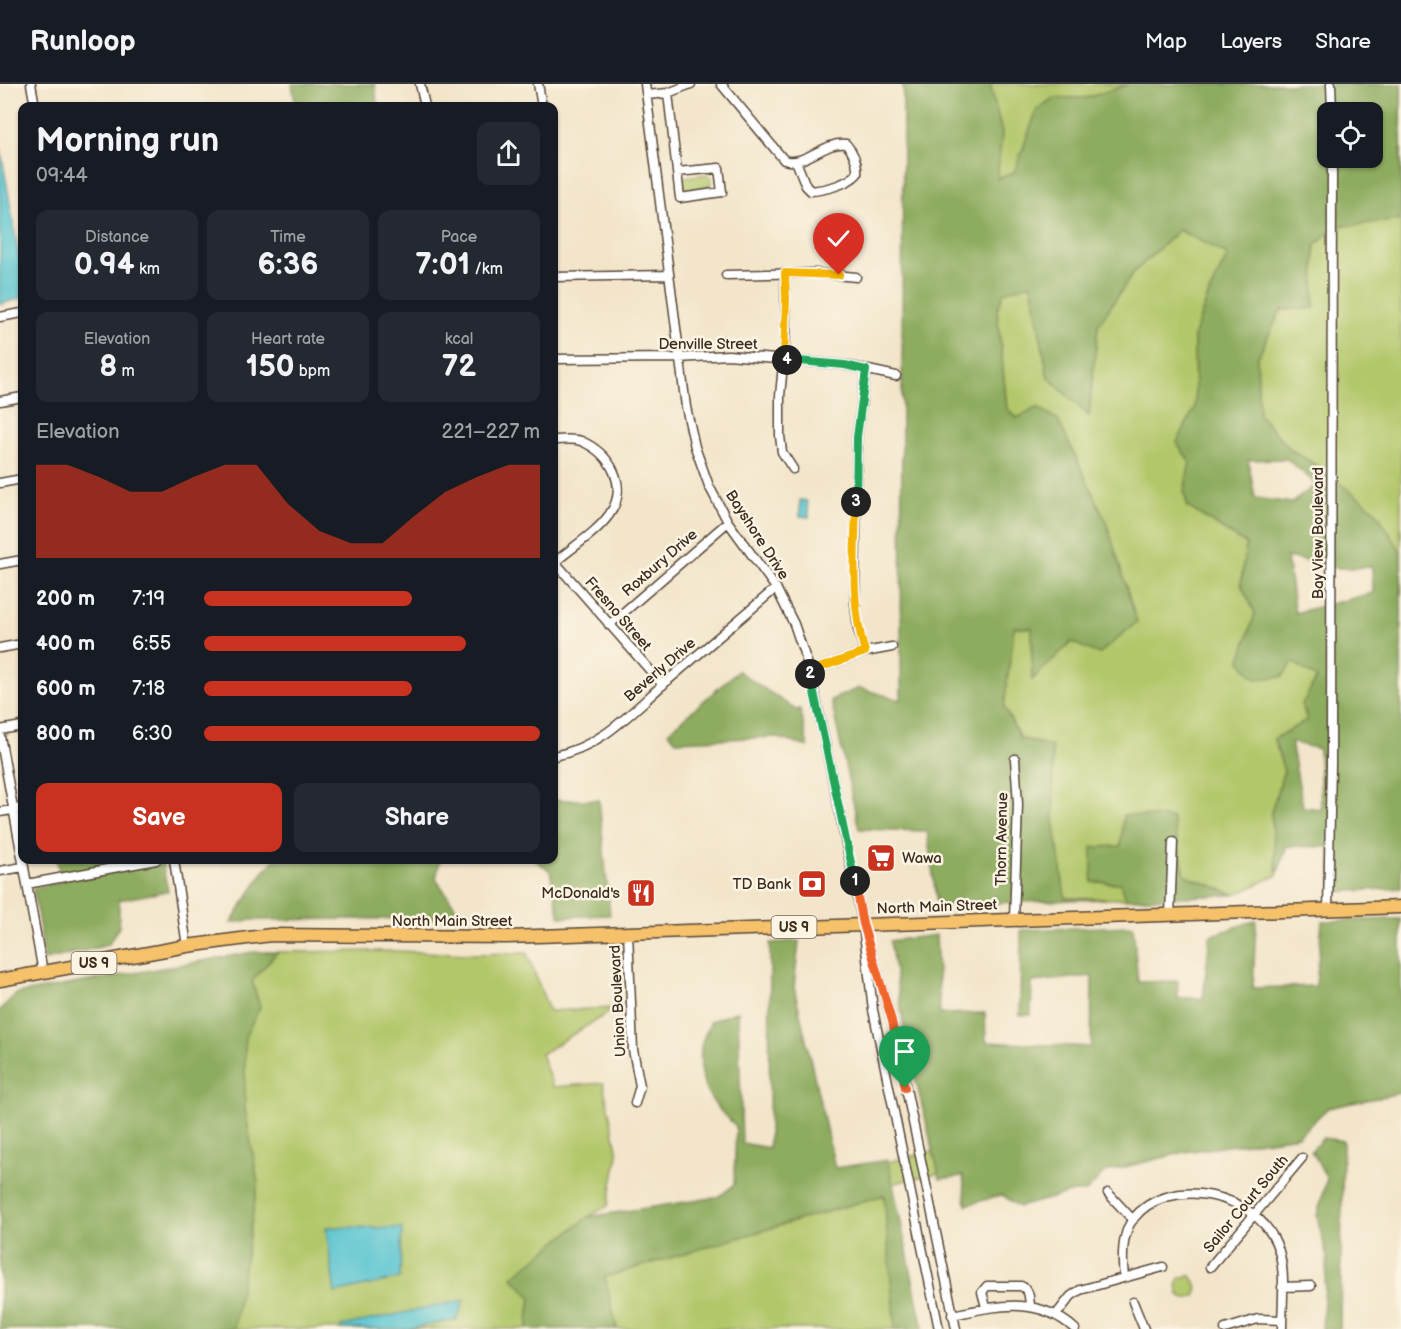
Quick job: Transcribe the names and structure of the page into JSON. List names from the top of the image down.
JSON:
{
  "streets": {
    "highway": ["North Main Street", "US 9"],
    "street": [
      "Denville Street",
      "Bay View Boulevard",
      "Bayshore Drive",
      "Roxbury Drive",
      "Fresno Street",
      "Beverly Drive",
      "Thorn Avenue",
      "Union Boulevard",
      "Sailor Court South"
    ]
  },
  "crossings": [
    ["Denville Street", "Bayshore Drive"],
    ["Bay View Boulevard", "North Main Street"],
    ["Bayshore Drive", "Roxbury Drive"],
    ["Bayshore Drive", "Beverly Drive"],
    ["Bayshore Drive", "North Main Street"],
    ["Roxbury Drive", "Fresno Street"],
    ["Fresno Street", "Beverly Drive"],
    ["Thorn Avenue", "North Main Street"],
    ["North Main Street", "US 9"],
    ["North Main Street", "Union Boulevard"]
  ],
  "places": {
    "supermarket": ["Wawa"],
    "bank": ["TD Bank"],
    "restaurant": ["McDonald's"]
  },
  "page": {
    "header": "Runloop",
    "nav": ["Map", "Layers", "Share"],
    "heading": ["Morning run", "09:44"],
    "stats": [
      ["Distance", "0.94 km"],
      ["Time", "6:36"],
      ["Pace", "7:01 /km"],
      ["Elevation", "8 m"],
      ["Heart rate", "150 bpm"],
      ["kcal", "72"]
    ],
    "pins": [
      "4",
      "3",
      "2",
      "1"
    ],
    "chart": ["Elevation", "221–227 m"],
    "list": [
      {
        "name": "200 m",
        "note": "7:19"
      },
      {
        "name": "400 m",
        "note": "6:55"
      },
      {
        "name": "600 m",
        "note": "7:18"
      },
      {
        "name": "800 m",
        "note": "6:30"
      }
    ],
    "buttons": ["Save", "Share"]
  }
}
